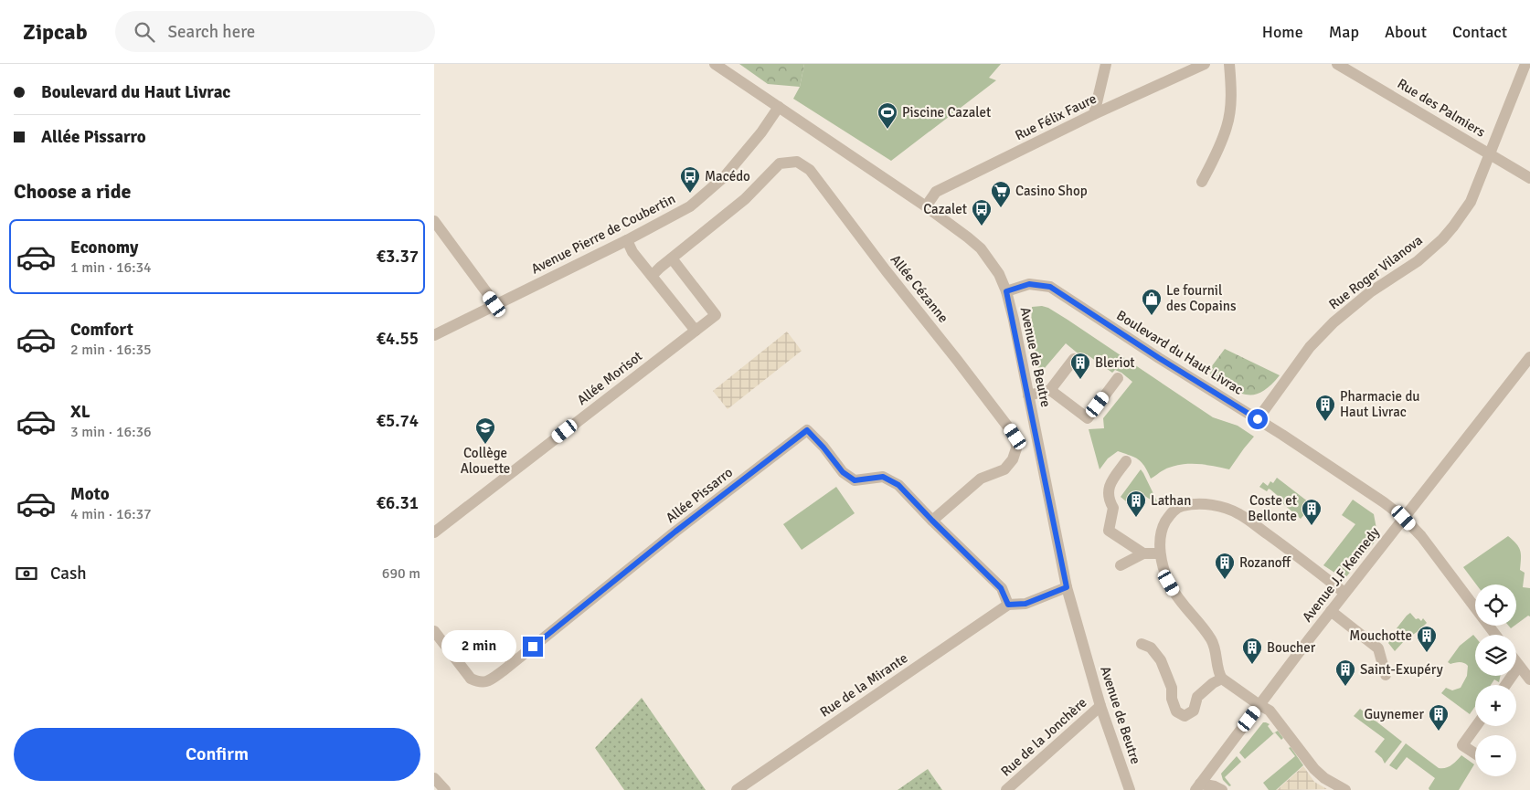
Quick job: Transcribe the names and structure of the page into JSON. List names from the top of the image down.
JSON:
{
  "streets": {
    "street": [
      "Rue des Palmiers",
      "Rue Félix Faure",
      "Avenue Pierre de Coubertin",
      "Rue Roger Vilanova",
      "Allée Cézanne",
      "Boulevard du Haut Livrac",
      "Avenue de Beutre",
      "Allée Morisot",
      "Allée Pissarro",
      "Avenue J.F Kennedy",
      "Rue de la Mirante",
      "Rue de la Jonchère"
    ]
  },
  "crossings": [
    ["Rue des Palmiers", "Rue Roger Vilanova"],
    ["Rue Félix Faure", "Avenue de Beutre"],
    ["Avenue Pierre de Coubertin", "Avenue de Beutre"],
    ["Rue Roger Vilanova", "Boulevard du Haut Livrac"],
    ["Allée Cézanne", "Allée Morisot"],
    ["Allée Cézanne", "Allée Pissarro"],
    ["Boulevard du Haut Livrac", "Avenue de Beutre"],
    ["Boulevard du Haut Livrac", "Avenue J.F Kennedy"],
    ["Avenue de Beutre", "Rue de la Mirante"],
    ["Avenue de Beutre", "Rue de la Jonchère"]
  ],
  "places": {
    "sports": ["Piscine Cazalet"],
    "bus stop": ["Macédo", "Cazalet"],
    "supermarket": ["Casino Shop"],
    "shop": ["Le fournil des Copains"],
    "building": [
      "Bleriot",
      "Pharmacie du Haut Livrac",
      "Lathan",
      "Coste et Bellonte",
      "Rozanoff",
      "Mouchotte",
      "Boucher",
      "Saint-Exupéry",
      "Guynemer"
    ],
    "school or university": ["Collège Alouette"]
  },
  "page": {
    "header": "Zipcab",
    "search": "Search here",
    "nav": [
      "Home",
      "Map",
      "About",
      "Contact"
    ],
    "banner": ["Boulevard du Haut Livrac", "Allée Pissarro"],
    "heading": "Choose a ride",
    "list": [
      {
        "name": "Economy",
        "note": "1 min · 16:34",
        "value": "€3.37"
      },
      {
        "name": "Comfort",
        "note": "2 min · 16:35",
        "value": "€4.55"
      },
      {
        "name": "XL",
        "note": "3 min · 16:36",
        "value": "€5.74"
      },
      {
        "name": "Moto",
        "note": "4 min · 16:37",
        "value": "€6.31"
      }
    ],
    "pay": ["Cash", "690 m"],
    "map_buttons": ["+", "−"],
    "bubble": "2 min",
    "buttons": "Confirm"
  }
}
